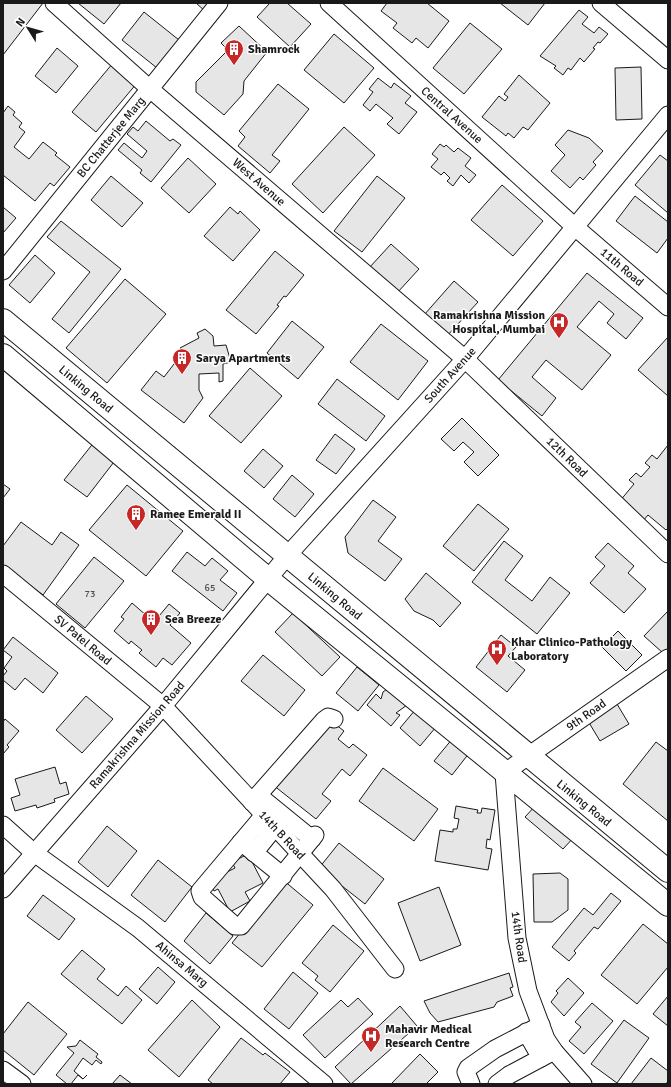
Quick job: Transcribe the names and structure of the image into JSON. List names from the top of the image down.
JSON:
{
  "streets": {
    "main road": ["Linking Road"],
    "street": [
      "Central Avenue",
      "BC Chatterjee Marg",
      "West Avenue",
      "11th Road",
      "South Avenue",
      "12th Road",
      "SV Patel Road",
      "9th Road",
      "Ramakrishna Mission Road",
      "14th B Road",
      "14th Road",
      "Ahinsa Marg"
    ]
  },
  "crossings": [
    ["Central Avenue", "11th Road"],
    ["Central Avenue", "South Avenue"],
    ["BC Chatterjee Marg", "West Avenue"],
    ["West Avenue", "South Avenue"],
    ["West Avenue", "12th Road"],
    ["11th Road", "South Avenue"],
    ["South Avenue", "Linking Road"],
    ["South Avenue", "12th Road"],
    ["South Avenue", "Ramakrishna Mission Road"],
    ["Linking Road", "9th Road"],
    ["SV Patel Road", "Ramakrishna Mission Road"],
    ["SV Patel Road", "14th B Road"],
    ["9th Road", "14th Road"],
    ["Ramakrishna Mission Road", "14th B Road"],
    ["Ramakrishna Mission Road", "Ahinsa Marg"]
  ],
  "places": {
    "building": [
      "Shamrock",
      "Sarya Apartments",
      "Ramee Emerald II",
      "Sea Breeze"
    ],
    "hospital": ["Ramakrishna Mission Hospital, Mumbai", "Khar Clinico-Pathology Laboratory", "Mahavir Medical Research Centre"]
  },
  "house_numbers": ["65", "73"],
  "north": "top left"
}
